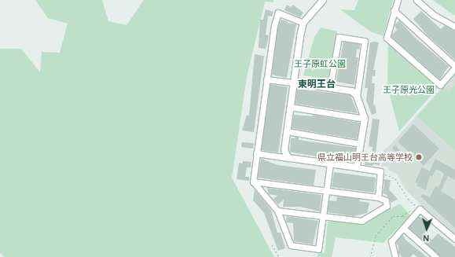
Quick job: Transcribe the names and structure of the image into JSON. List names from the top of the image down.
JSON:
{
  "districts": ["東明王台"],
  "parks": ["王子原虹公園", "王子原光公園"],
  "places": ["県立福山明王台高等学校"],
  "north": "bottom"
}
